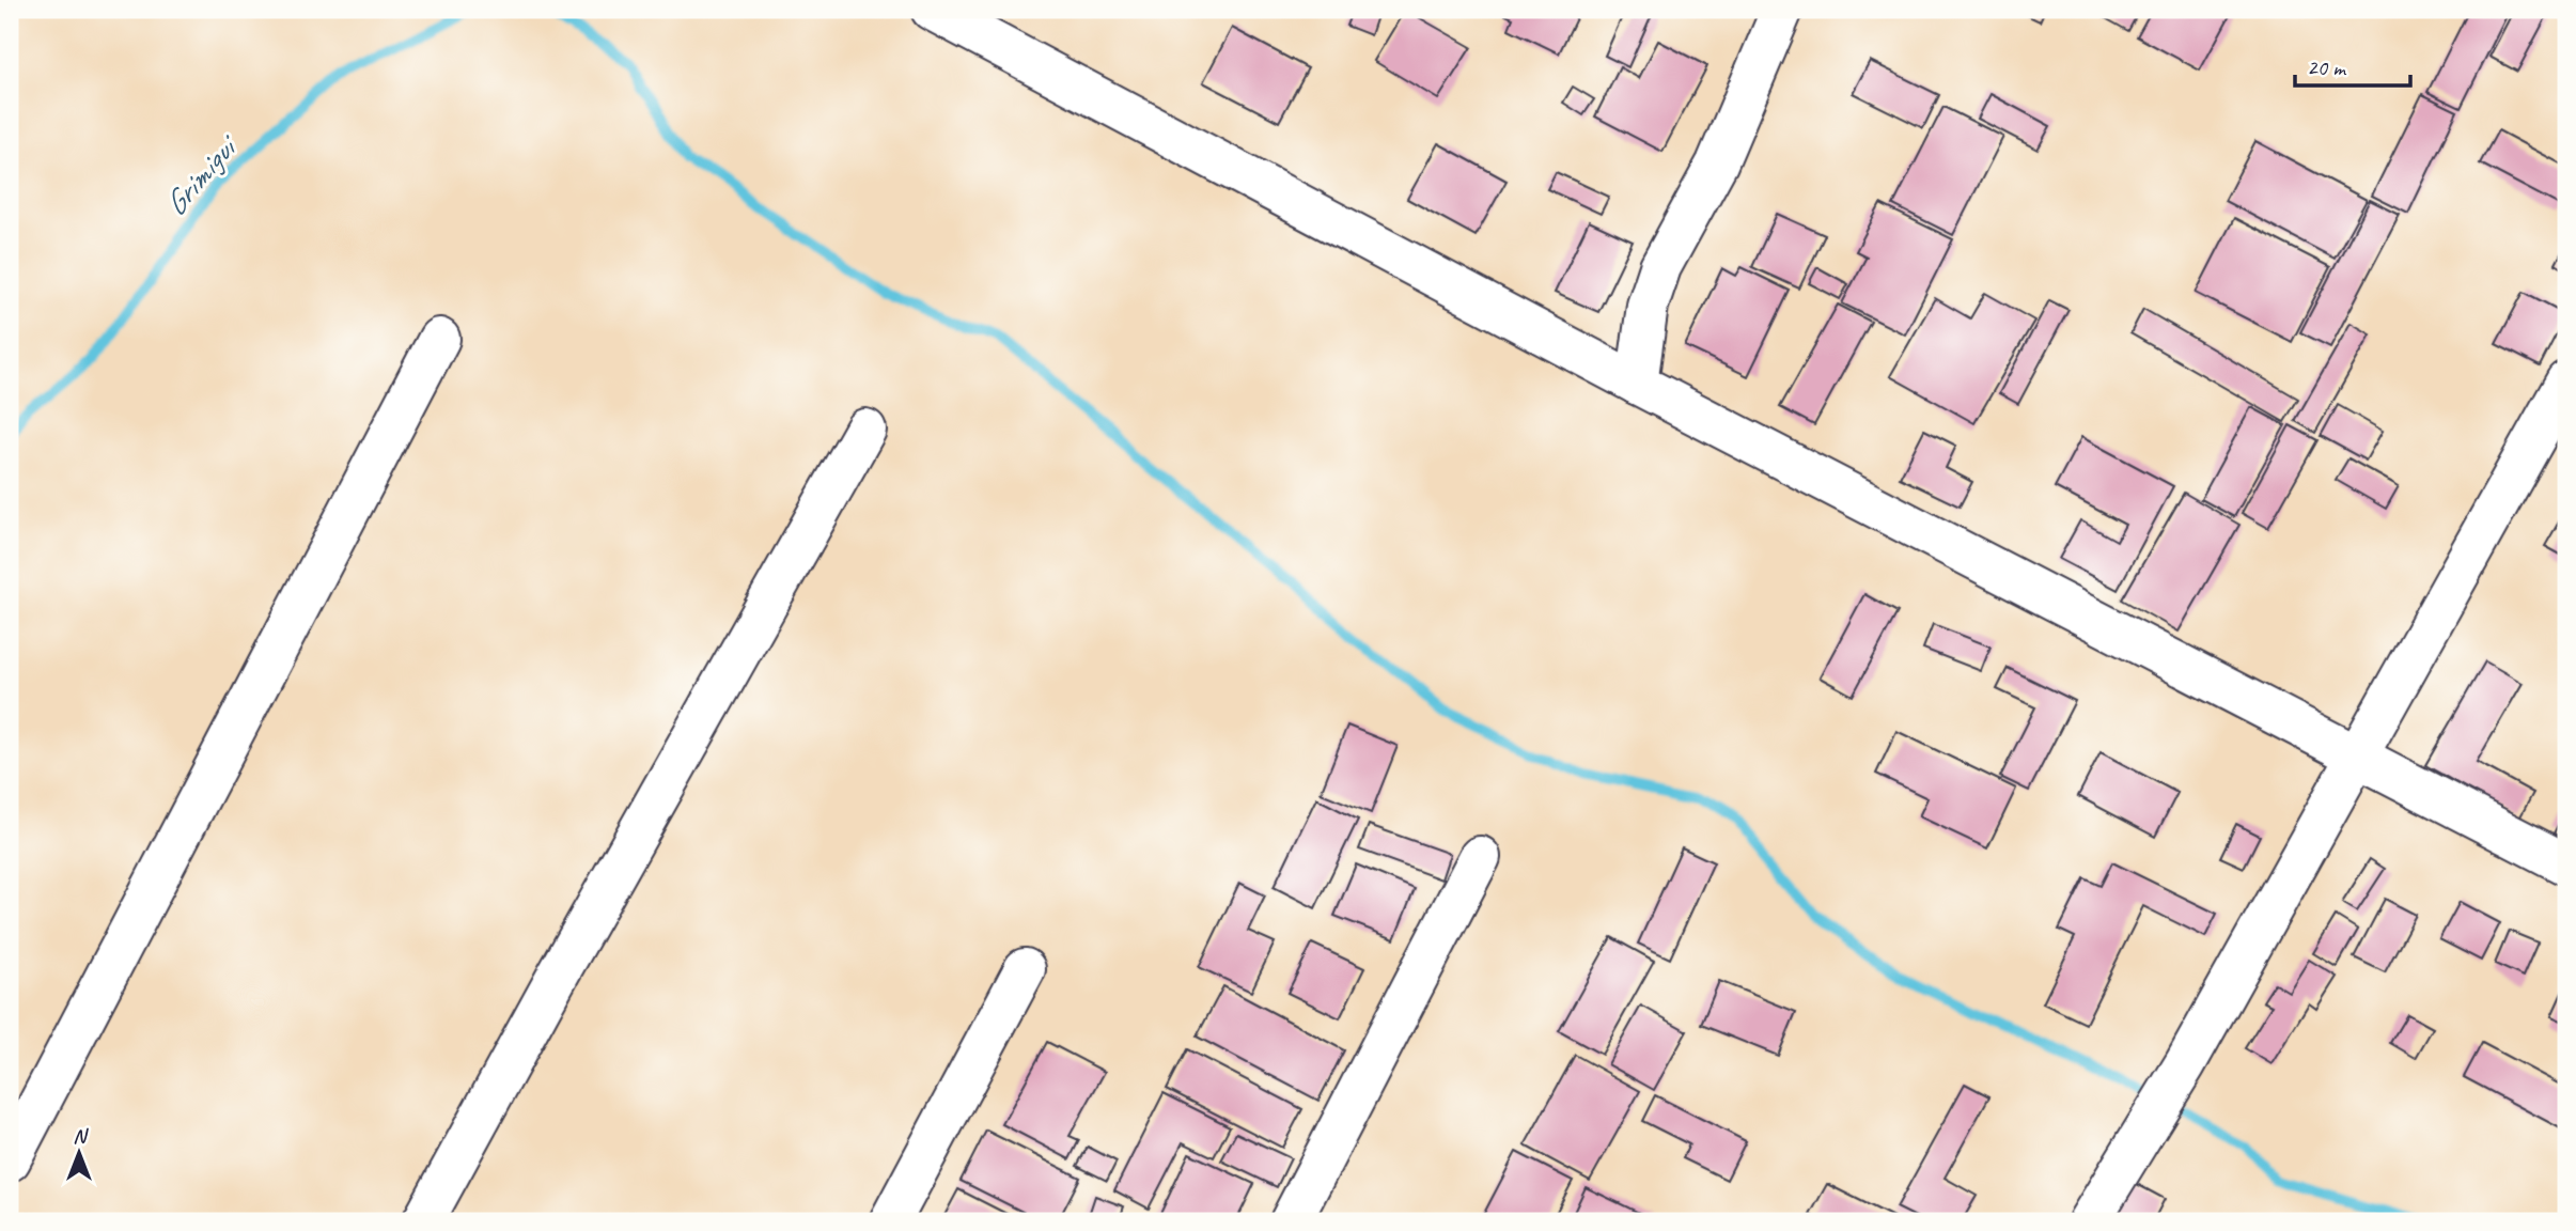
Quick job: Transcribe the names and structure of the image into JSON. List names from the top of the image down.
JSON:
{
  "water": ["Grimigui"],
  "scale_bar": "20 m",
  "north": "top"
}
